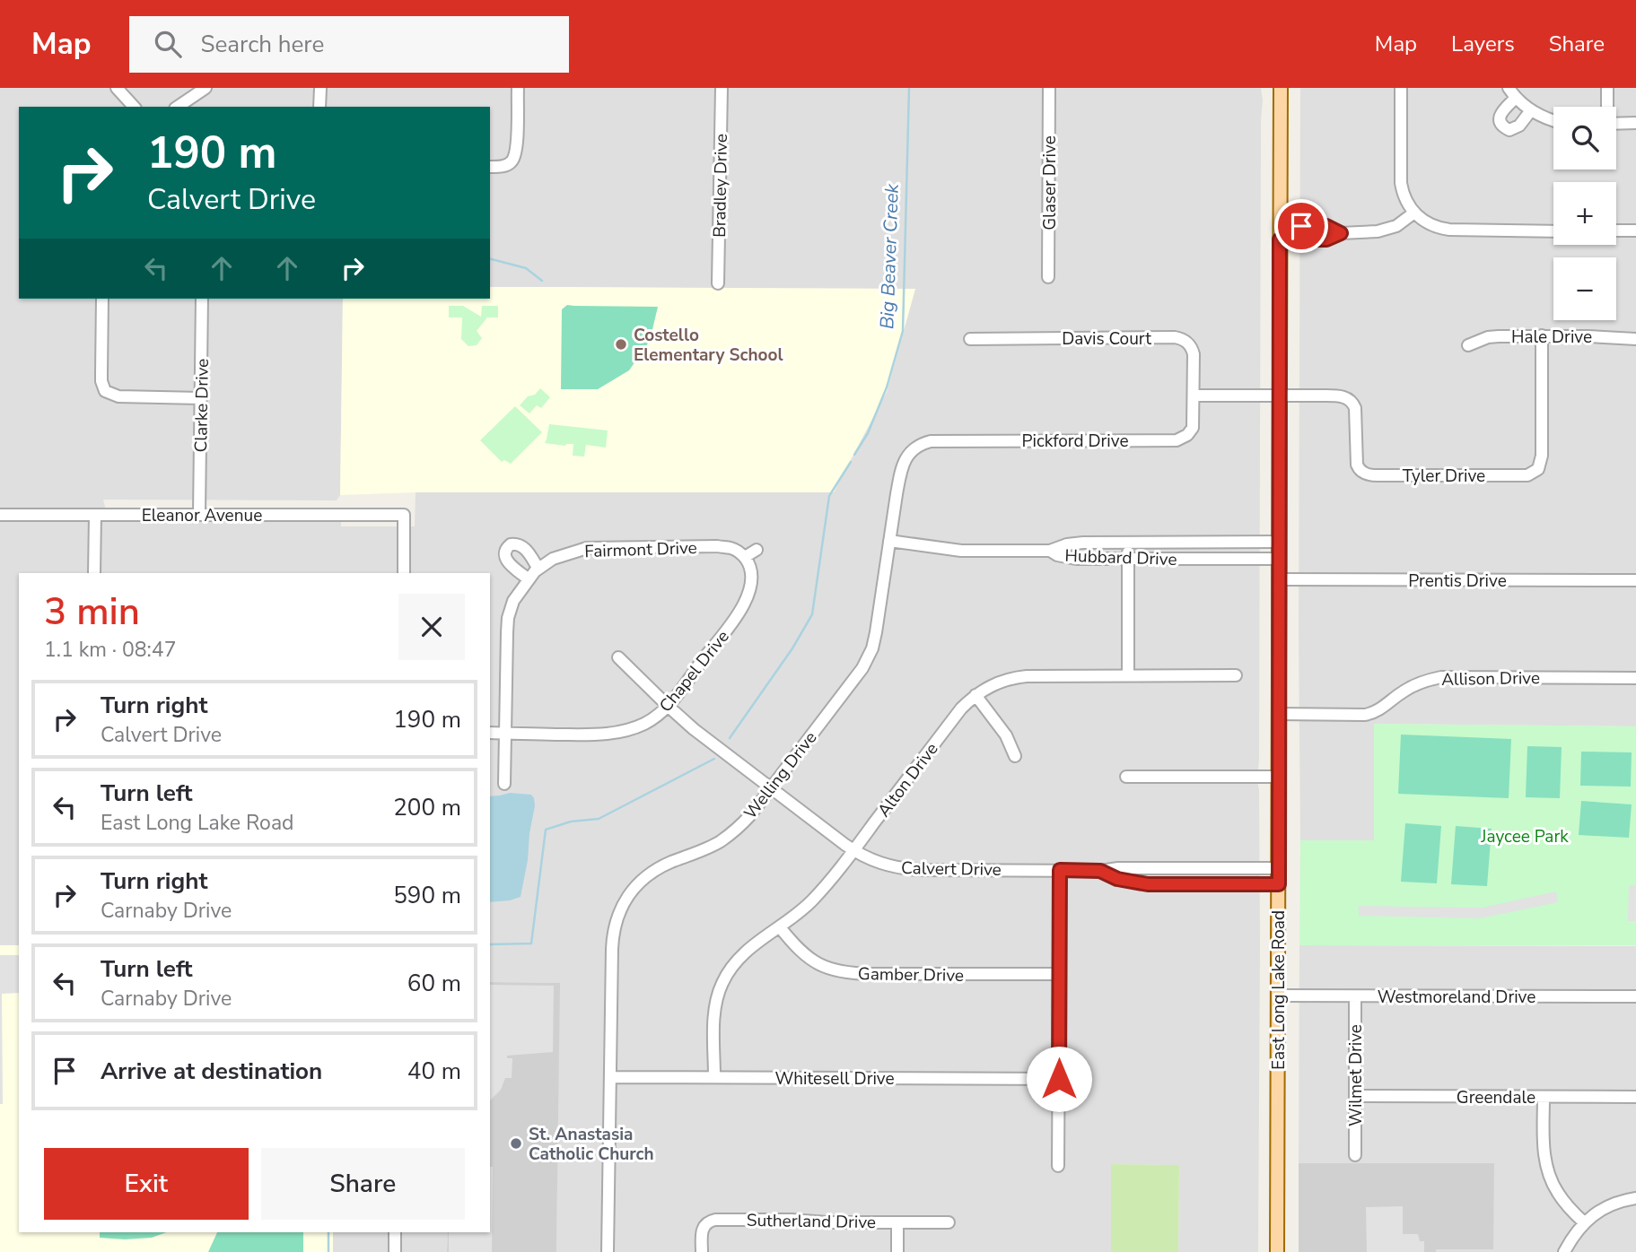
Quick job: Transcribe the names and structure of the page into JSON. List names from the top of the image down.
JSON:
{
  "streets": {
    "main road": ["East Long Lake Road"],
    "street": [
      "Glaser Drive",
      "Bradley Drive",
      "Hale Drive",
      "Davis Court",
      "Clarke Drive",
      "Pickford Drive",
      "Tyler Drive",
      "Eleanor Avenue",
      "Fairmont Drive",
      "Hubbard Drive",
      "Prentis Drive",
      "Chapel Drive",
      "Allison Drive",
      "Welling Drive",
      "Alton Drive",
      "Calvert Drive",
      "Gamber Drive",
      "Westmoreland Drive",
      "Wilmet Drive",
      "Whitesell Drive",
      "Greendale",
      "Sutherland Drive"
    ]
  },
  "crossings": [
    ["Hale Drive", "Tyler Drive"],
    ["Davis Court", "Pickford Drive"],
    ["Clarke Drive", "Eleanor Avenue"],
    ["Pickford Drive", "Welling Drive"],
    ["Tyler Drive", "East Long Lake Road"],
    ["Fairmont Drive", "Chapel Drive"],
    ["Hubbard Drive", "Welling Drive"],
    ["Hubbard Drive", "East Long Lake Road"],
    ["Prentis Drive", "East Long Lake Road"],
    ["Chapel Drive", "Calvert Drive"],
    ["Allison Drive", "East Long Lake Road"],
    ["Welling Drive", "Calvert Drive"],
    ["Welling Drive", "Whitesell Drive"],
    ["Alton Drive", "Calvert Drive"],
    ["Alton Drive", "Gamber Drive"],
    ["Alton Drive", "Whitesell Drive"],
    ["Calvert Drive", "East Long Lake Road"],
    ["East Long Lake Road", "Westmoreland Drive"],
    ["Westmoreland Drive", "Wilmet Drive"],
    ["Wilmet Drive", "Greendale"]
  ],
  "water": ["Big Beaver Creek"],
  "parks": ["Jaycee Park"],
  "places": ["Costello Elementary School", "St. Anastasia Catholic Church"],
  "page": {
    "header": "Map",
    "search": "Search here",
    "nav": ["Map", "Layers", "Share"],
    "map_buttons": ["+", "−"],
    "turn": ["190 m", "Calvert Drive"],
    "heading": ["3 min", "1.1 km · 08:47"],
    "list": [
      {
        "name": "Turn right",
        "note": "Calvert Drive",
        "value": "190 m"
      },
      {
        "name": "Turn left",
        "note": "East Long Lake Road",
        "value": "200 m"
      },
      {
        "name": "Turn right",
        "note": "Carnaby Drive",
        "value": "590 m"
      },
      {
        "name": "Turn left",
        "note": "Carnaby Drive",
        "value": "60 m"
      },
      {
        "name": "Arrive at destination",
        "value": "40 m"
      }
    ],
    "buttons": ["Exit", "Share"]
  }
}
